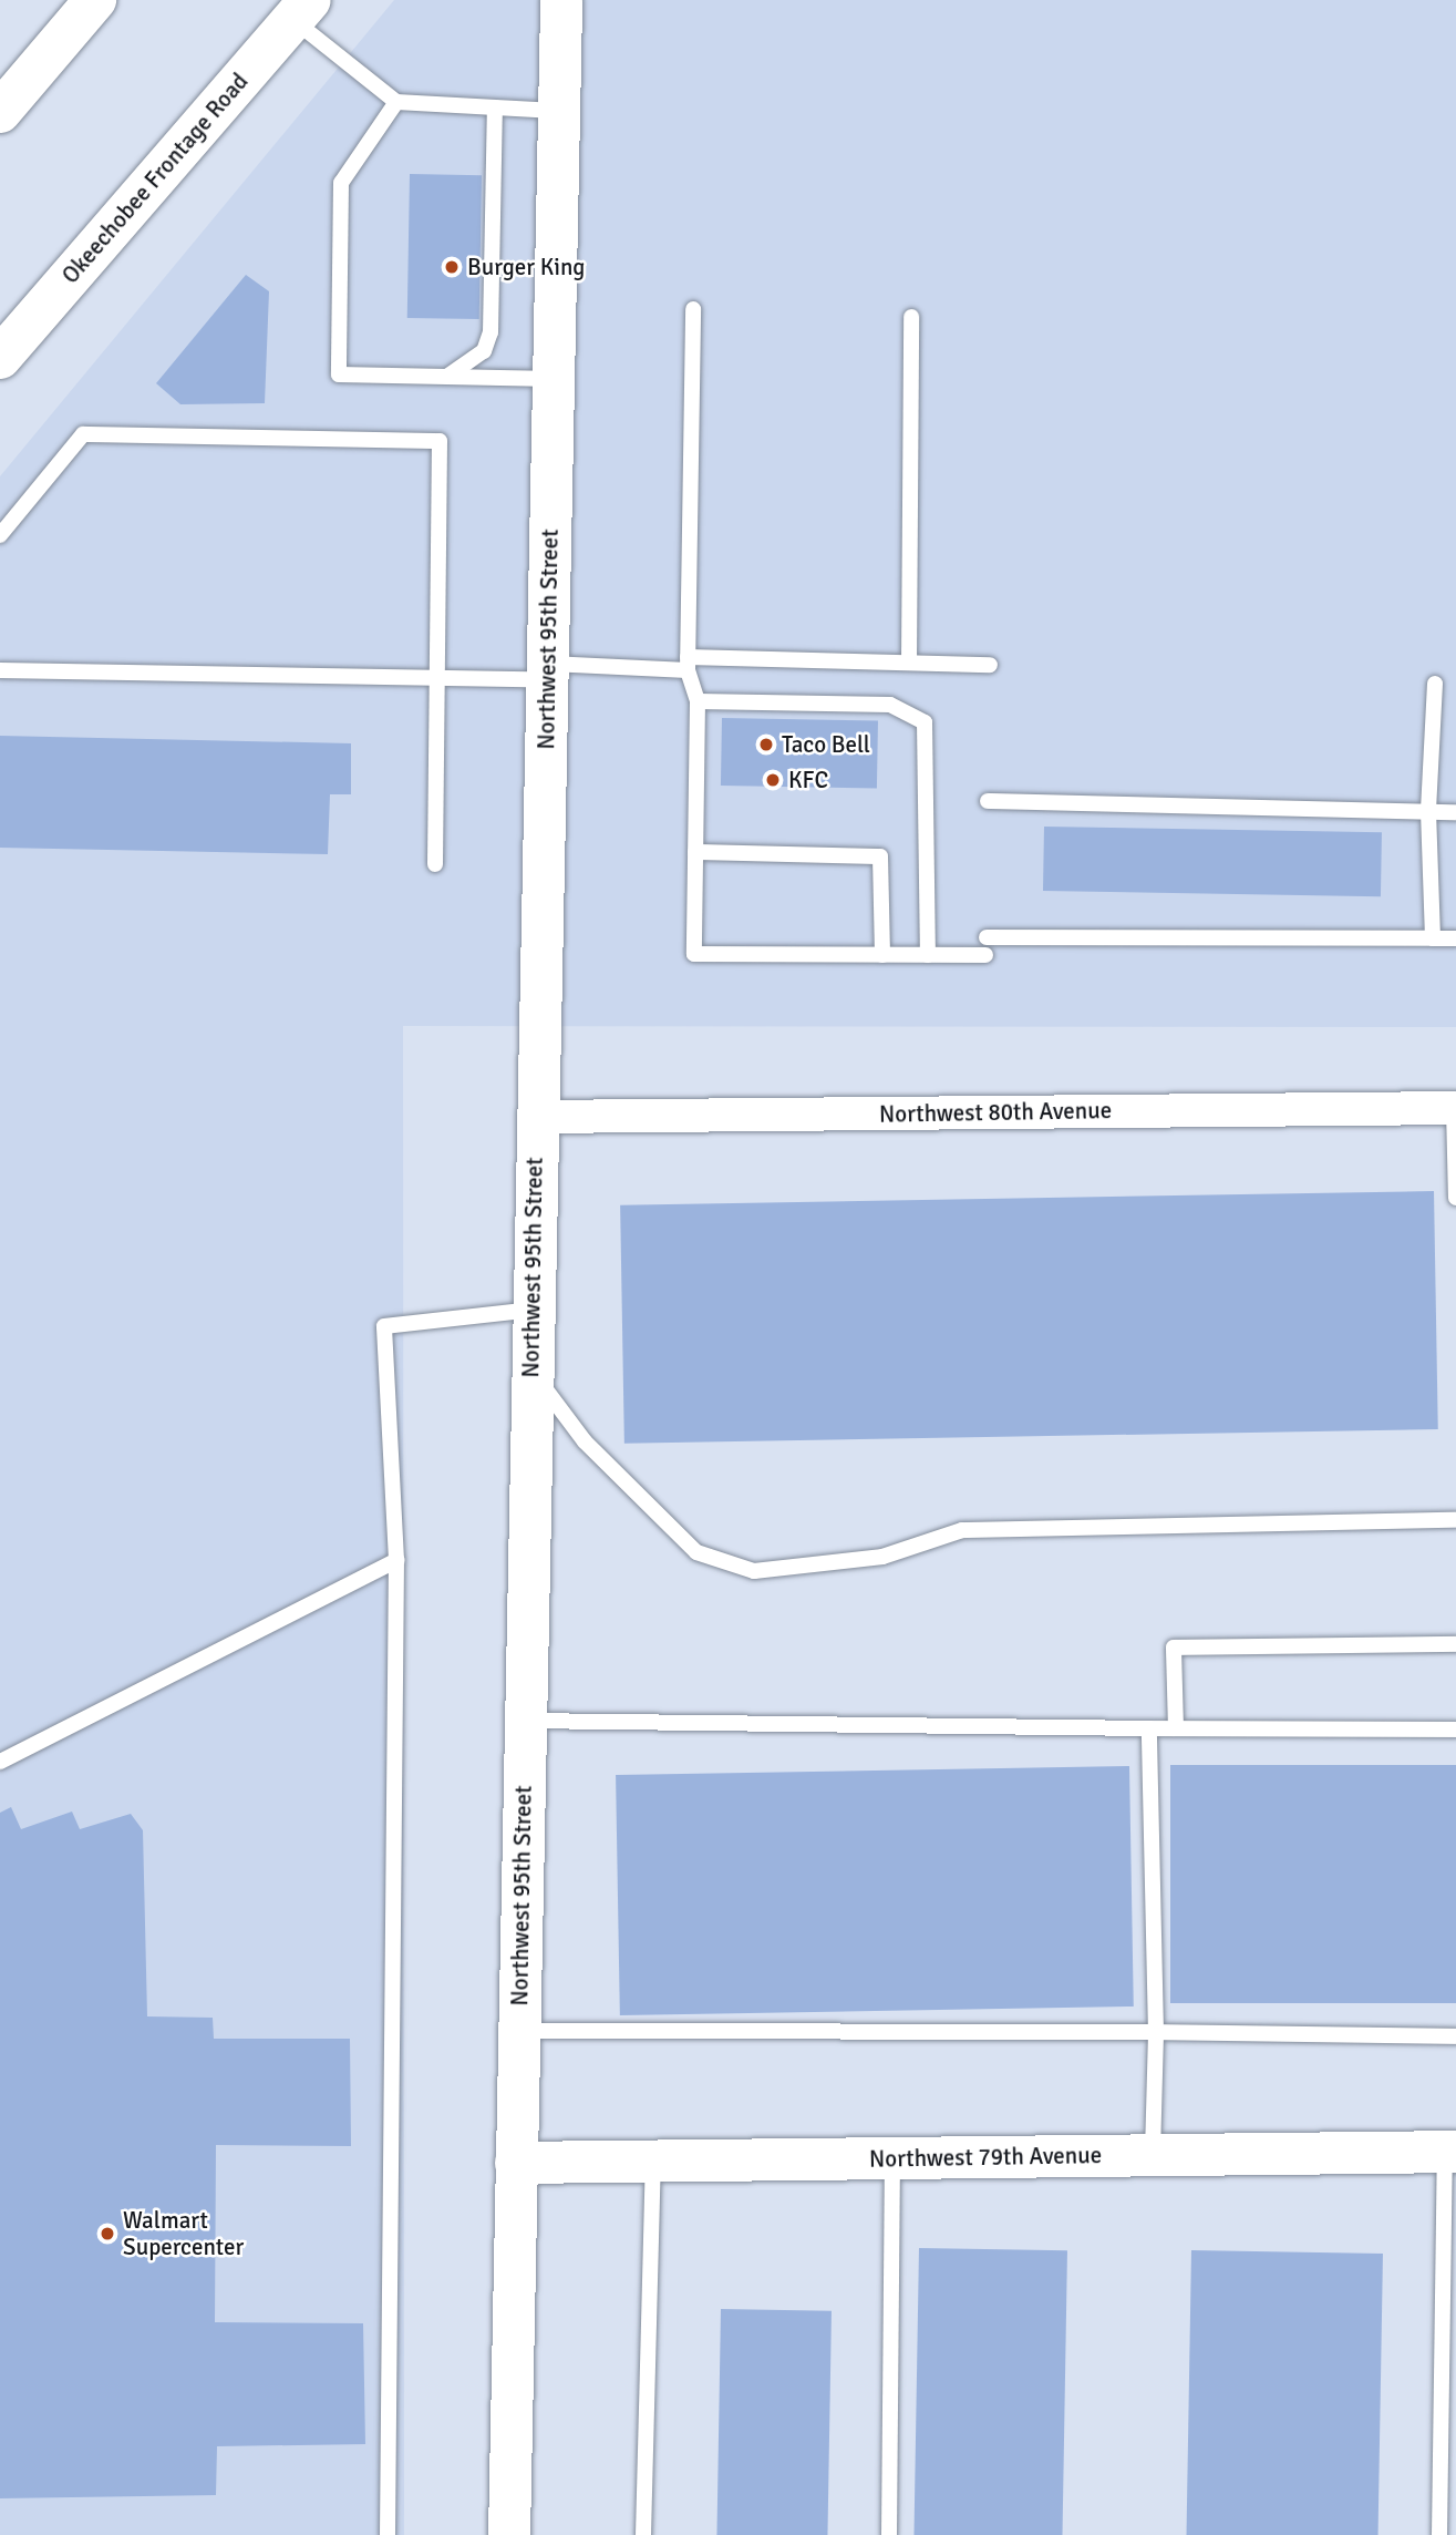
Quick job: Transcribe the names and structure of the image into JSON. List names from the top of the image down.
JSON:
{
  "streets": {
    "main road": ["Okeechobee Frontage Road", "Northwest 95th Street", "Northwest 79th Avenue"],
    "street": ["Northwest 80th Avenue"]
  },
  "crossings": [
    ["Northwest 95th Street", "Northwest 80th Avenue"],
    ["Northwest 95th Street", "Northwest 79th Avenue"]
  ],
  "places": [
    "Burger King",
    "Taco Bell",
    "KFC",
    "Walmart Supercenter"
  ]
}
